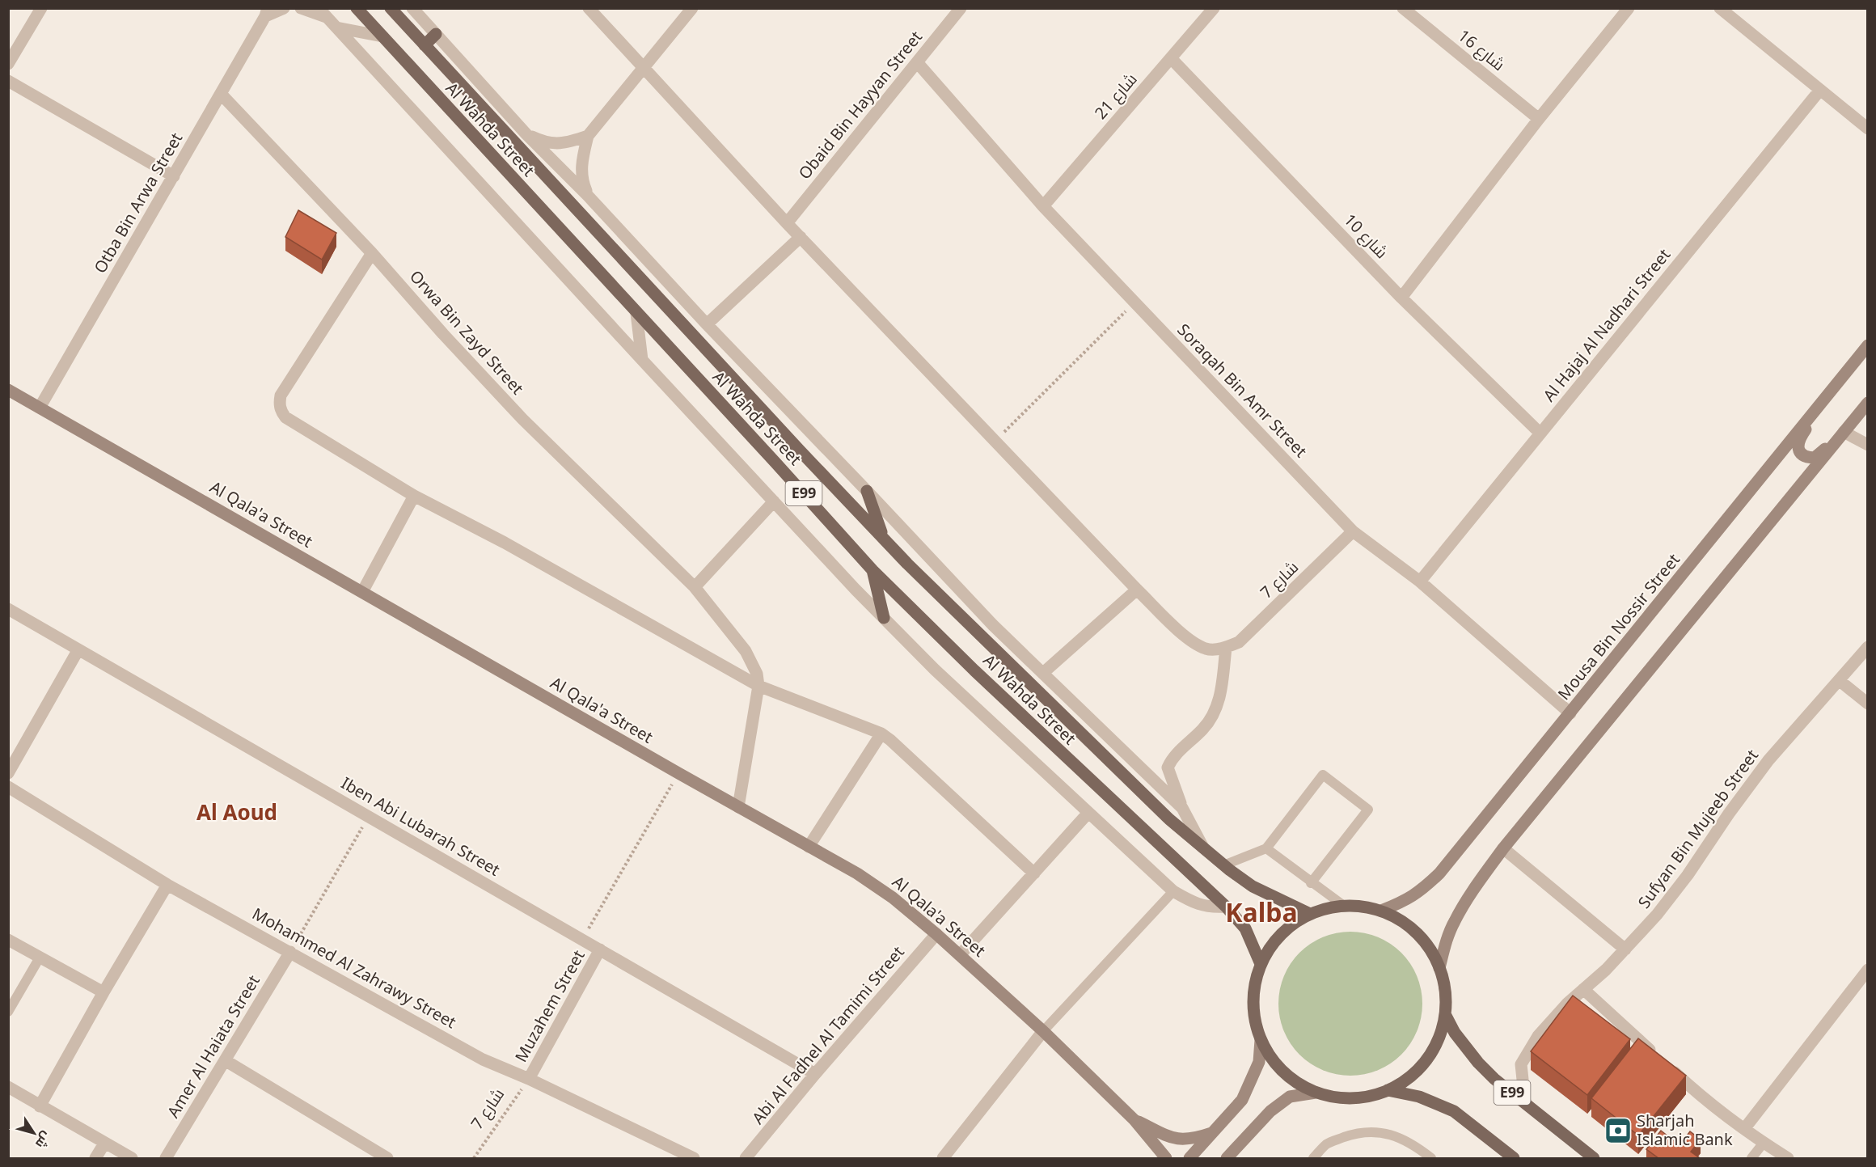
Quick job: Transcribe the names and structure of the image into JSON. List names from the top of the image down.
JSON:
{
  "streets": {
    "main road": ["Al Wahda Street", "E99"],
    "street": [
      "شارع 16",
      "شارع 21",
      "Obaid Bin Hayyan Street",
      "Otba Bin Arwa Street",
      "شارع 10",
      "Al Hajaj Al Nadhari Street",
      "Orwa Bin Zayd Street",
      "Soraqah Bin Amr Street",
      "Al Qala'a Street",
      "شارع 7",
      "Mousa Bin Nossir Street",
      "Iben Abi Lubarah Street",
      "Sufyan Bin Mujeeb Street",
      "Mohammed Al Zahrawy Street",
      "Muzahem Street",
      "Abi Al Fadhel Al Tamimi Street",
      "Amer Al Haiata Street"
    ]
  },
  "crossings": [
    ["شارع 21", "شارع 10"],
    ["شارع 21", "Soraqah Bin Amr Street"],
    ["Obaid Bin Hayyan Street", "Soraqah Bin Amr Street"],
    ["Otba Bin Arwa Street", "Orwa Bin Zayd Street"],
    ["Otba Bin Arwa Street", "Al Qala'a Street"],
    ["شارع 10", "Al Hajaj Al Nadhari Street"],
    ["Al Hajaj Al Nadhari Street", "Soraqah Bin Amr Street"],
    ["Soraqah Bin Amr Street", "شارع 7"],
    ["Soraqah Bin Amr Street", "Mousa Bin Nossir Street"],
    ["E99", "Sufyan Bin Mujeeb Street"],
    ["Al Qala'a Street", "Abi Al Fadhel Al Tamimi Street"],
    ["شارع 7", "Mohammed Al Zahrawy Street"],
    ["شارع 7", "Muzahem Street"],
    ["Iben Abi Lubarah Street", "Muzahem Street"],
    ["Iben Abi Lubarah Street", "Abi Al Fadhel Al Tamimi Street"],
    ["Mohammed Al Zahrawy Street", "Muzahem Street"],
    ["Mohammed Al Zahrawy Street", "Amer Al Haiata Street"]
  ],
  "districts": ["Al Aoud", "Kalba"],
  "places": {
    "bank": ["Sharjah Islamic Bank"]
  },
  "north": "bottom right"
}
